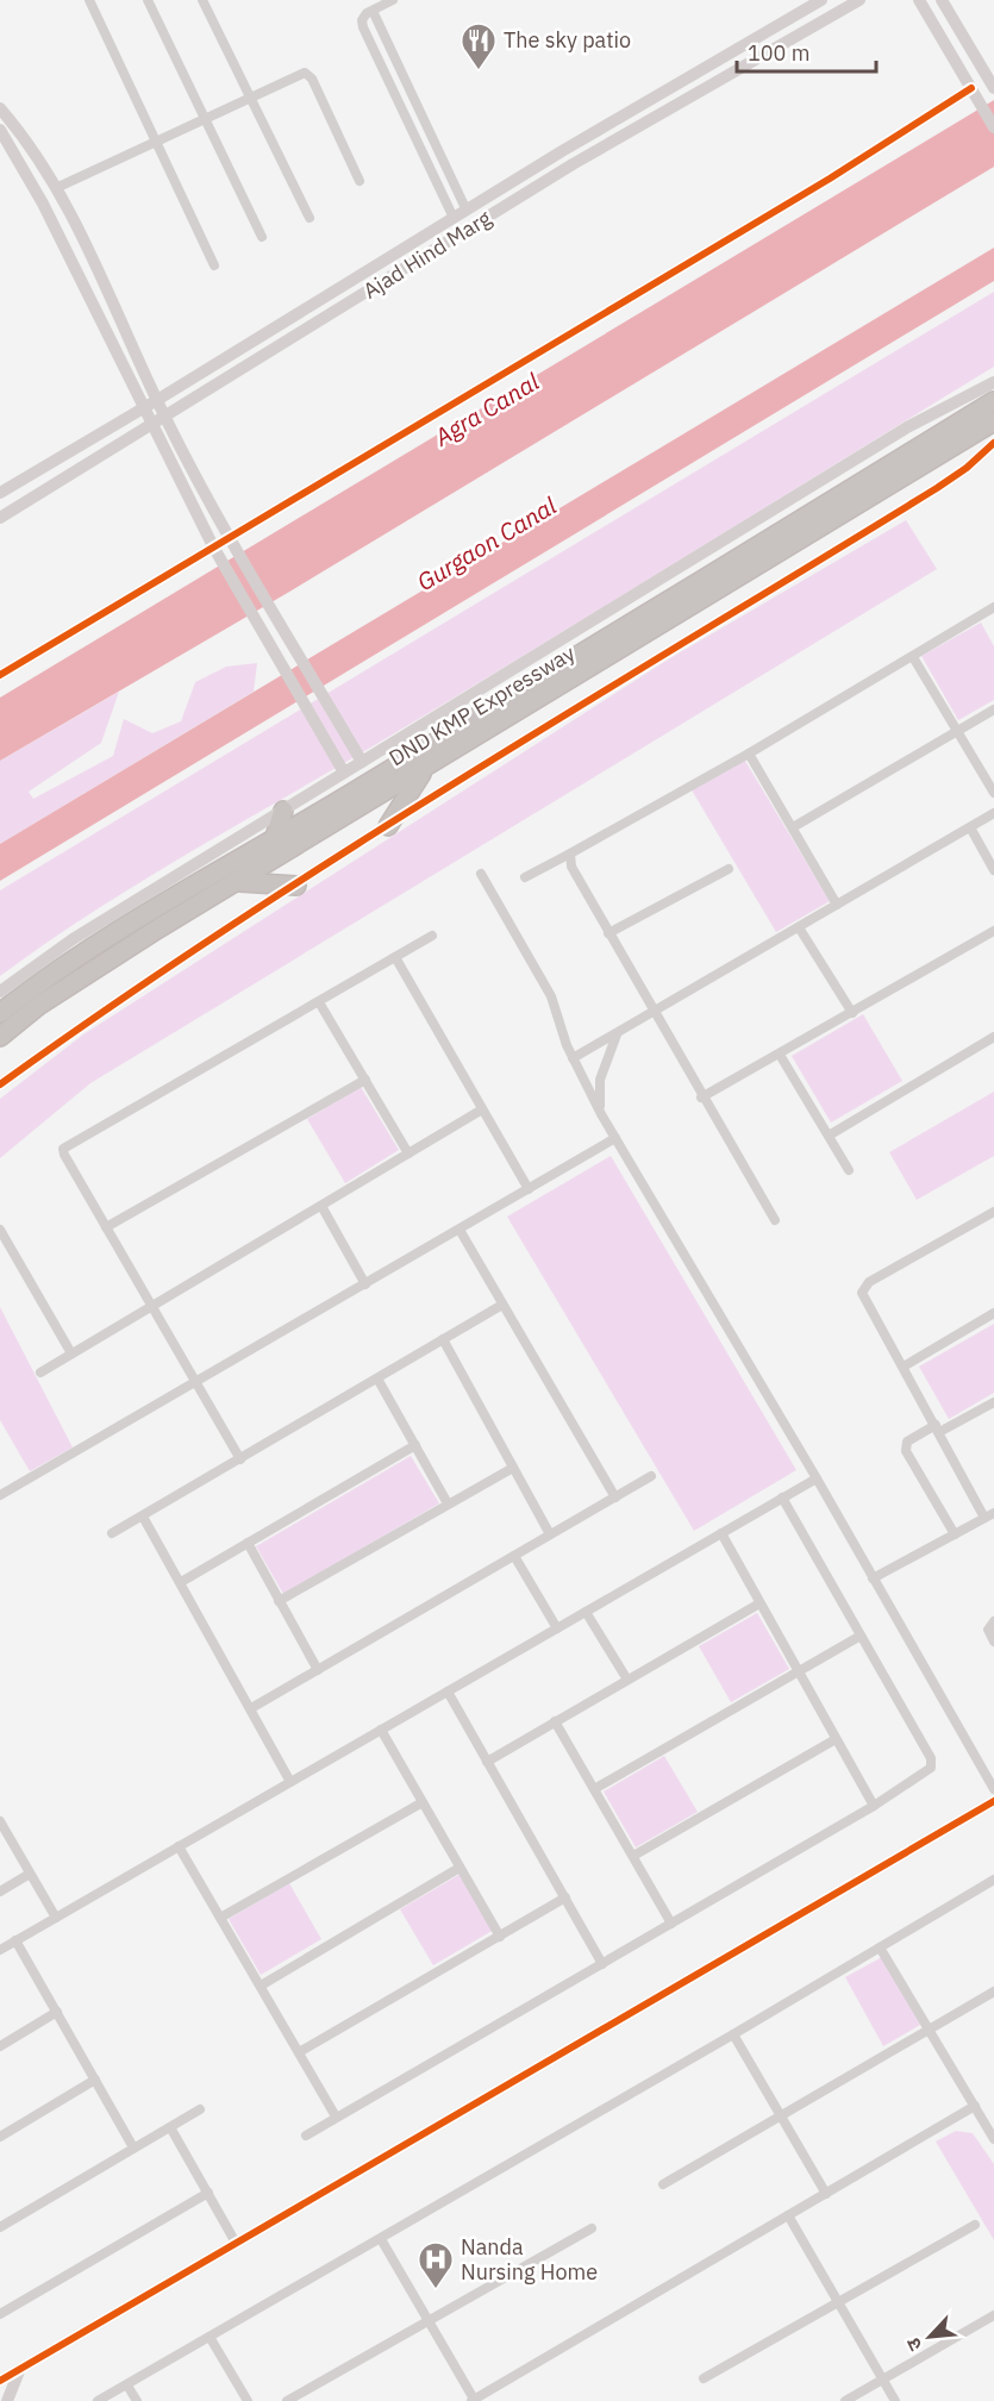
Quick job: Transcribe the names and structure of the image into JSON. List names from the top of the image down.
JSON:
{
  "streets": {
    "highway": ["DND KMP Expressway"],
    "street": ["Ajad Hind Marg"]
  },
  "water": ["Agra Canal", "Gurgaon Canal"],
  "places": {
    "restaurant": ["The sky patio"],
    "hospital": ["Nanda Nursing Home"]
  },
  "scale_bar": "100 m",
  "north": "bottom left"
}
